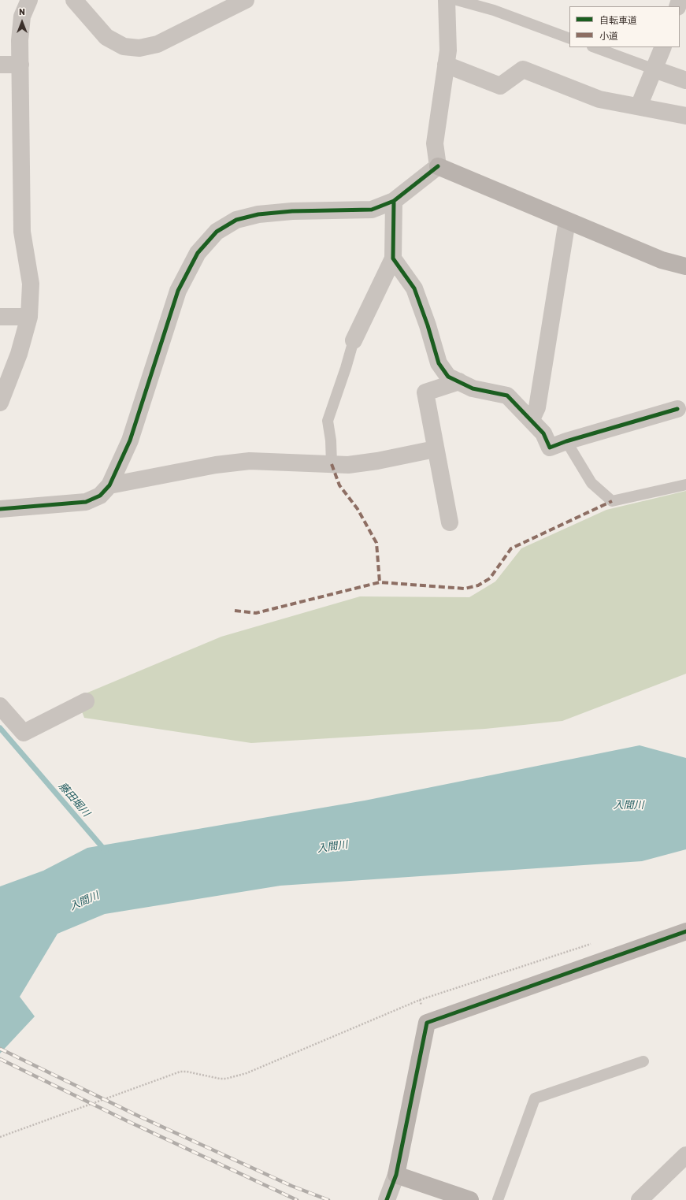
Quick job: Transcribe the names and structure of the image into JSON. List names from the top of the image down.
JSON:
{
  "water": ["藤田堀川", "入間川"],
  "legend": ["自転車道", "小道"],
  "north": "top"
}
